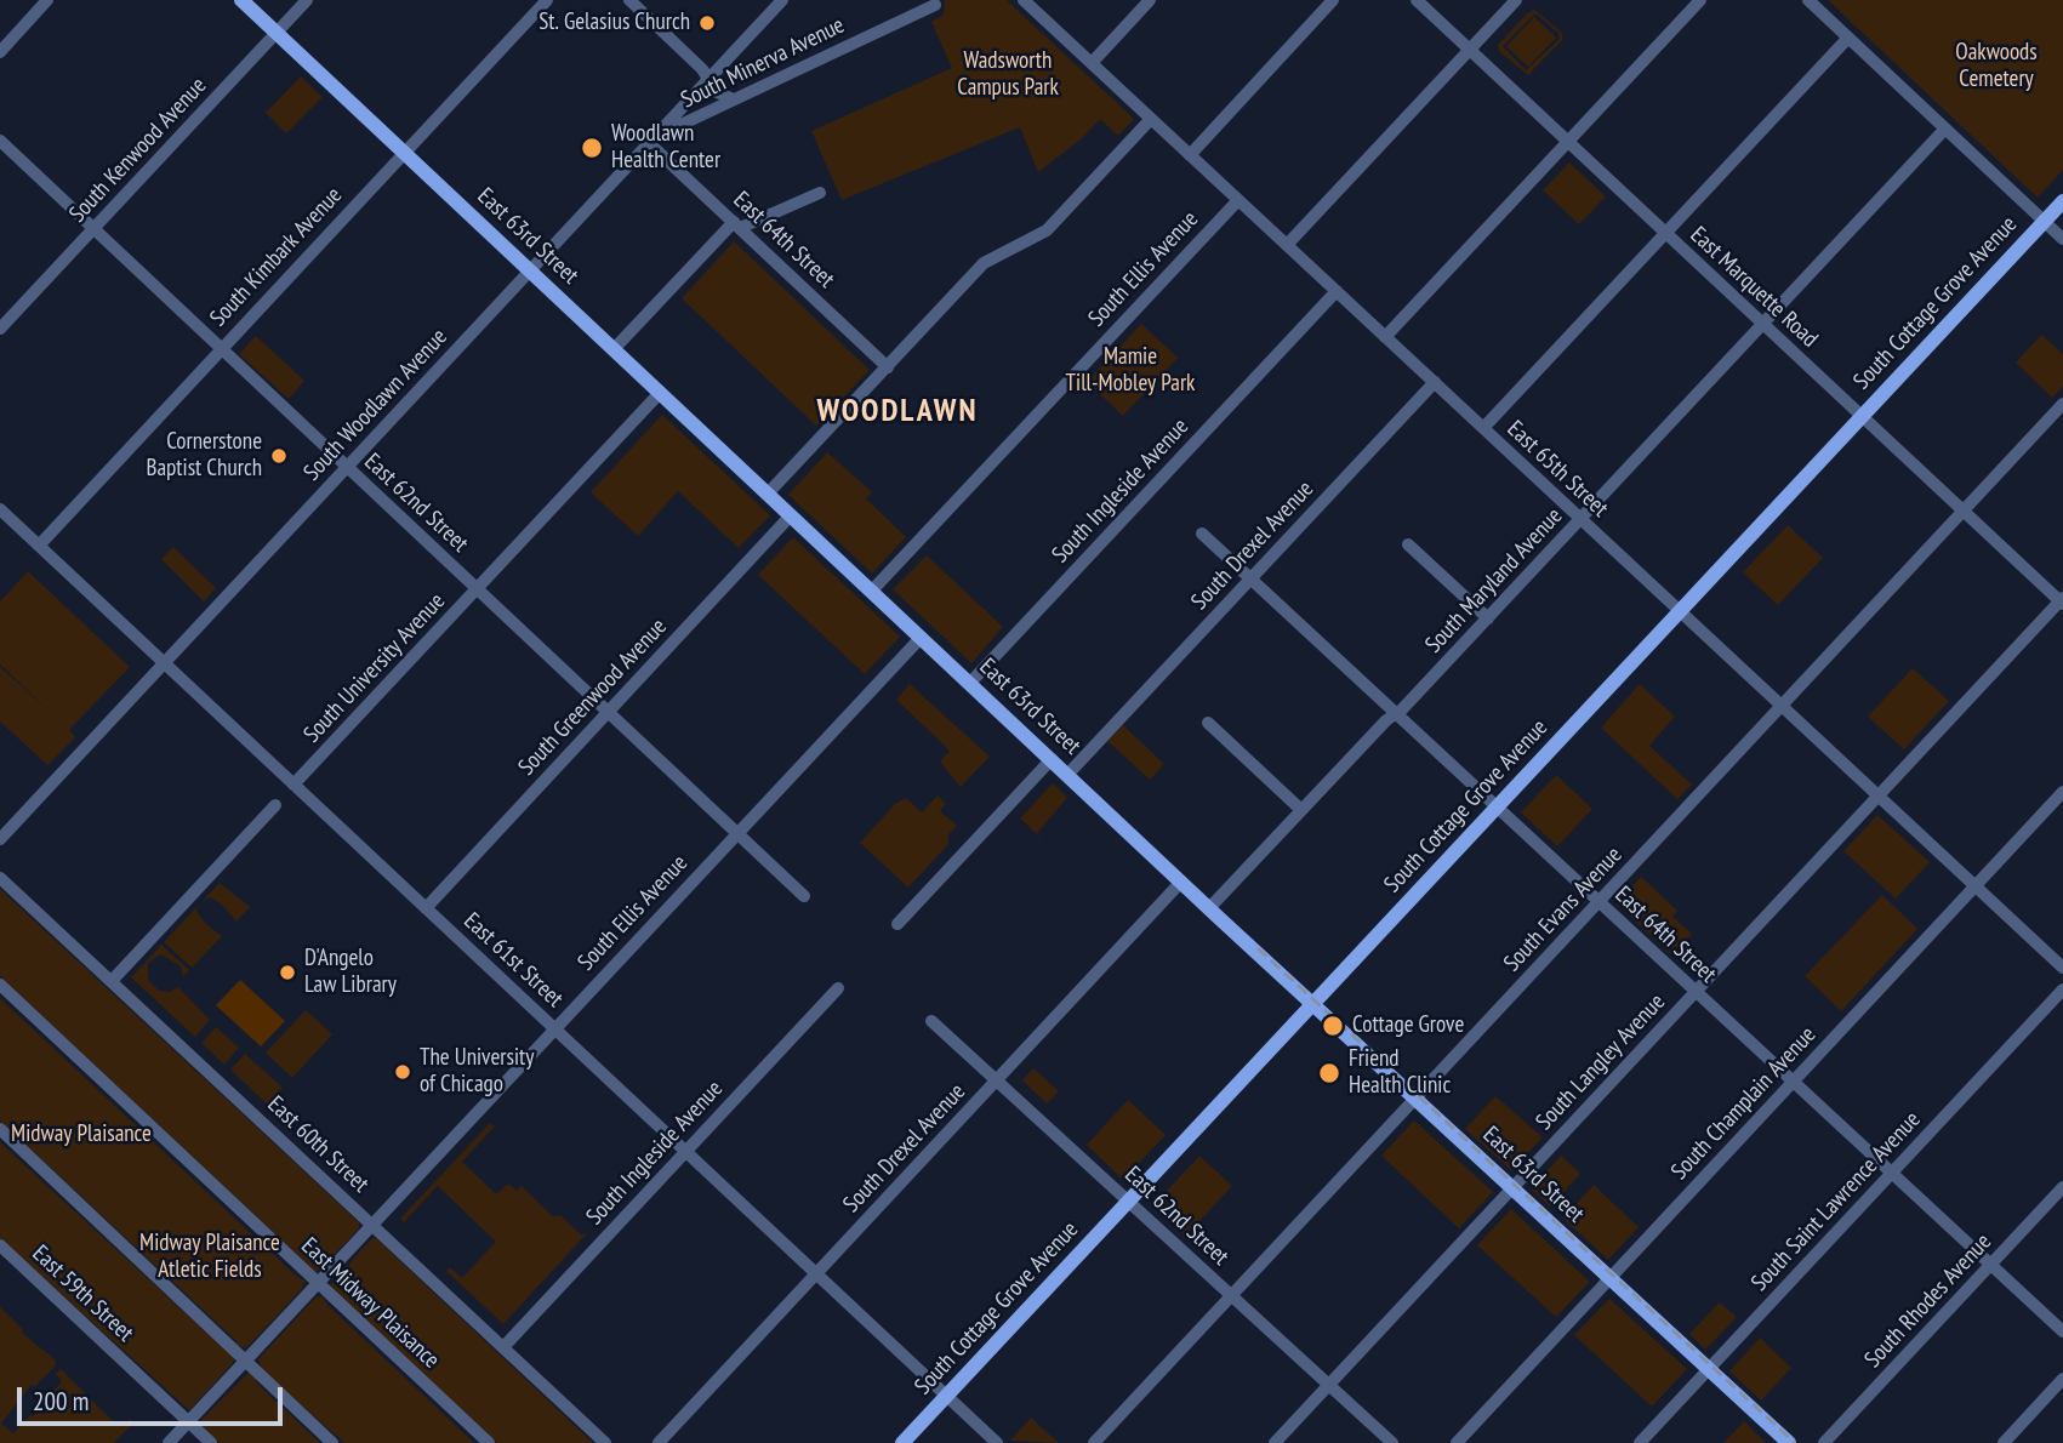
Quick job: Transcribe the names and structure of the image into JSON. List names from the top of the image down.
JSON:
{
  "streets": {
    "main road": ["East 63rd Street", "South Cottage Grove Avenue"],
    "street": [
      "South Minerva Avenue",
      "South Kenwood Avenue",
      "East 64th Street",
      "South Kimbark Avenue",
      "South Ellis Avenue",
      "East Marquette Road",
      "South Woodlawn Avenue",
      "East 65th Street",
      "South Ingleside Avenue",
      "East 62nd Street",
      "South Drexel Avenue",
      "South Maryland Avenue",
      "South University Avenue",
      "South Greenwood Avenue",
      "South Evans Avenue",
      "East 61st Street",
      "South Langley Avenue",
      "South Champlain Avenue",
      "East 60th Street",
      "South Saint Lawrence Avenue",
      "East 59th Street",
      "South Rhodes Avenue",
      "East Midway Plaisance"
    ]
  },
  "crossings": [
    ["South Minerva Avenue", "East 64th Street"],
    ["South Minerva Avenue", "South Woodlawn Avenue"],
    ["South Kenwood Avenue", "East 63rd Street"],
    ["South Kenwood Avenue", "East 62nd Street"],
    ["East 63rd Street", "South Kimbark Avenue"],
    ["East 63rd Street", "South Ellis Avenue"],
    ["East 63rd Street", "South Cottage Grove Avenue"],
    ["East 63rd Street", "South Woodlawn Avenue"],
    ["East 63rd Street", "South Ingleside Avenue"],
    ["East 63rd Street", "South Drexel Avenue"],
    ["East 63rd Street", "South Maryland Avenue"],
    ["East 63rd Street", "South University Avenue"],
    ["East 63rd Street", "South Greenwood Avenue"],
    ["East 63rd Street", "South Evans Avenue"],
    ["East 63rd Street", "South Langley Avenue"],
    ["East 63rd Street", "South Champlain Avenue"],
    ["East 63rd Street", "South Saint Lawrence Avenue"],
    ["East 64th Street", "South Cottage Grove Avenue"],
    ["East 64th Street", "South Woodlawn Avenue"],
    ["East 64th Street", "South Drexel Avenue"],
    ["East 64th Street", "South Maryland Avenue"],
    ["East 64th Street", "South Evans Avenue"],
    ["East 64th Street", "South Langley Avenue"],
    ["East 64th Street", "South Champlain Avenue"],
    ["East 64th Street", "South Saint Lawrence Avenue"],
    ["East 64th Street", "South Rhodes Avenue"],
    ["South Kimbark Avenue", "East 62nd Street"],
    ["South Kimbark Avenue", "East 61st Street"],
    ["South Ellis Avenue", "East 65th Street"],
    ["South Ellis Avenue", "East 62nd Street"],
    ["South Ellis Avenue", "East 61st Street"],
    ["South Ellis Avenue", "East 60th Street"],
    ["South Ellis Avenue", "East 59th Street"],
    ["South Ellis Avenue", "East Midway Plaisance"],
    ["East Marquette Road", "South Cottage Grove Avenue"],
    ["East Marquette Road", "South Maryland Avenue"],
    ["East Marquette Road", "South Evans Avenue"],
    ["East Marquette Road", "South Langley Avenue"],
    ["South Cottage Grove Avenue", "East 65th Street"],
    ["South Cottage Grove Avenue", "East 62nd Street"],
    ["South Cottage Grove Avenue", "East 61st Street"],
    ["South Woodlawn Avenue", "East 62nd Street"],
    ["South Woodlawn Avenue", "East 61st Street"],
    ["East 65th Street", "South Ingleside Avenue"],
    ["East 65th Street", "South Drexel Avenue"],
    ["East 65th Street", "South Maryland Avenue"],
    ["East 65th Street", "South Evans Avenue"],
    ["East 65th Street", "South Langley Avenue"],
    ["East 65th Street", "South Champlain Avenue"],
    ["South Ingleside Avenue", "East 61st Street"],
    ["South Ingleside Avenue", "East 60th Street"],
    ["East 62nd Street", "South Drexel Avenue"],
    ["East 62nd Street", "South University Avenue"],
    ["East 62nd Street", "South Greenwood Avenue"],
    ["East 62nd Street", "South Evans Avenue"],
    ["East 62nd Street", "South Langley Avenue"],
    ["South Drexel Avenue", "East 61st Street"],
    ["South University Avenue", "East 61st Street"],
    ["South Greenwood Avenue", "East 61st Street"]
  ],
  "districts": ["WOODLAWN"],
  "parks": [
    "Oakwoods Cemetery",
    "Wadsworth Campus Park",
    "Mamie Till-Mobley Park",
    "Midway Plaisance",
    "Midway Plaisance Atletic Fields"
  ],
  "places": [
    "St. Gelasius Church",
    "Woodlawn Health Center",
    "Cornerstone Baptist Church",
    "D'Angelo Law Library",
    "Cottage Grove",
    "The University of Chicago",
    "Friend Health Clinic"
  ],
  "scale_bar": "200 m"
}
